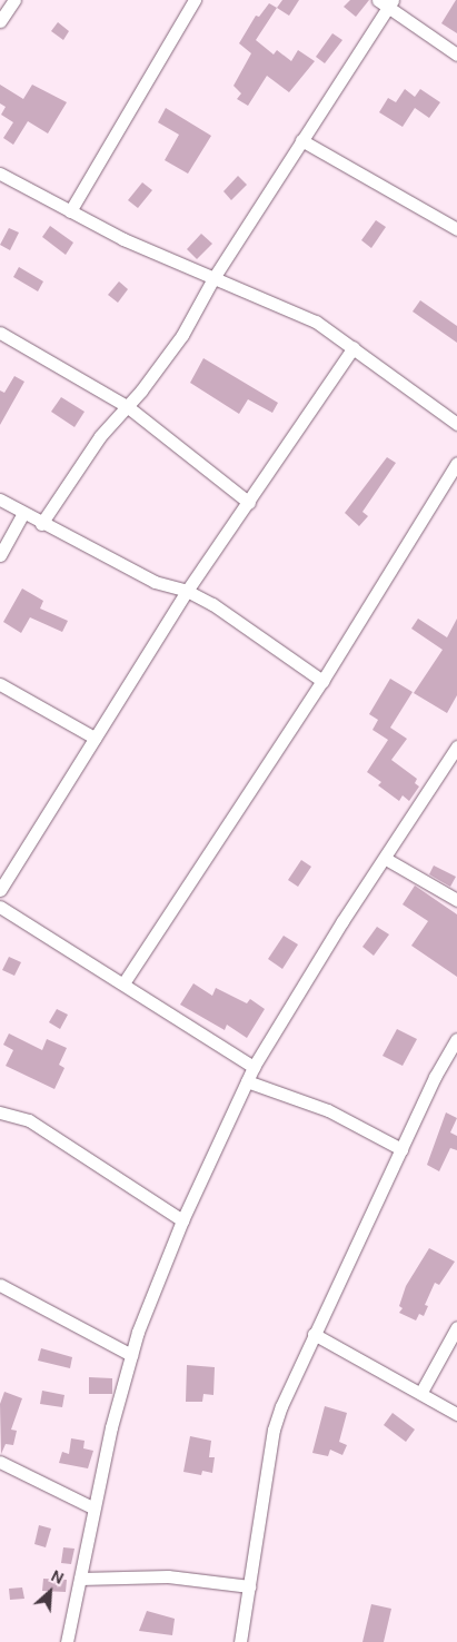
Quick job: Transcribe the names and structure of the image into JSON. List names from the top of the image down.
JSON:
{
  "north": "top right"
}
